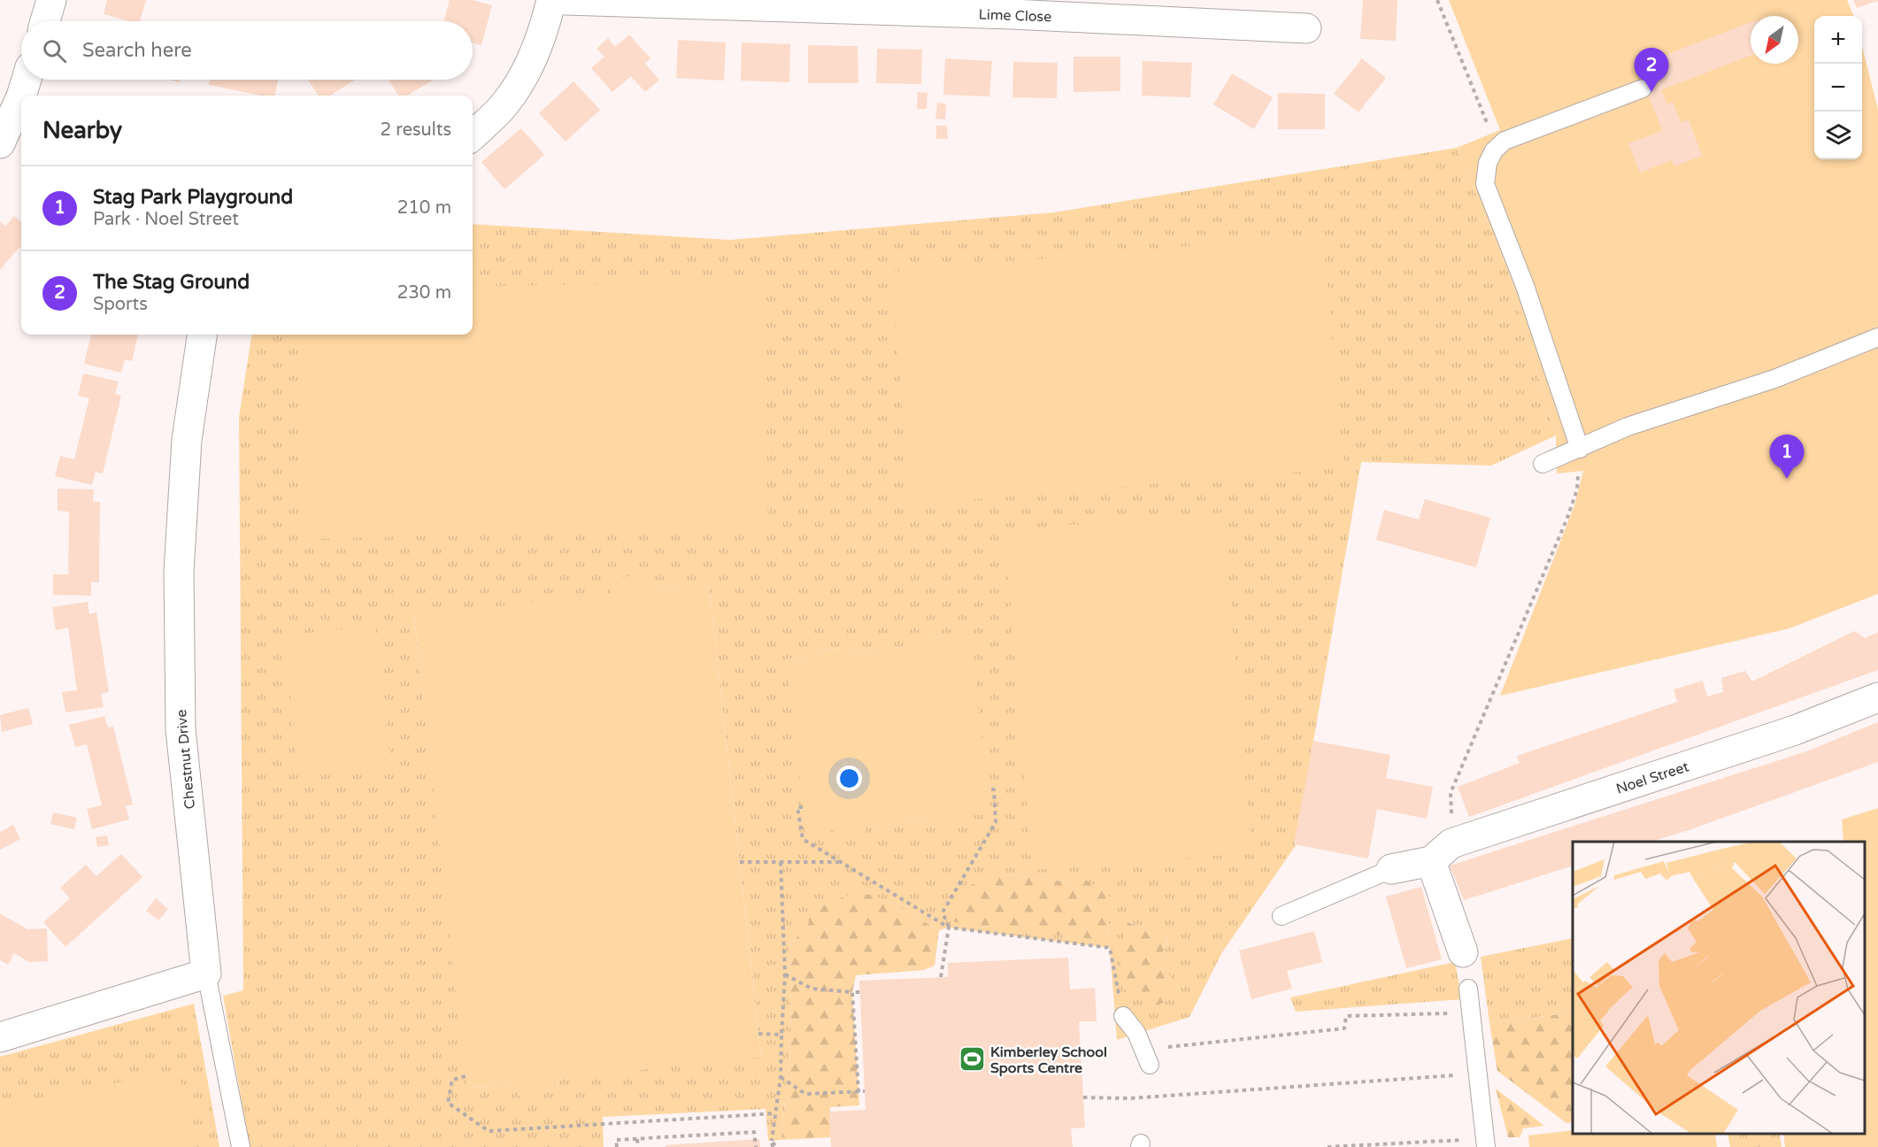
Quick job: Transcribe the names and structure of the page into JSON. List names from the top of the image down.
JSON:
{
  "streets": {
    "street": ["Lime Close", "Chestnut Drive", "Noel Street"]
  },
  "places": {
    "sports": ["Kimberley School Sports Centre"]
  },
  "north": "bottom left",
  "page": {
    "map_buttons": ["+", "−"],
    "search": "Search here",
    "pins": ["2", "1"],
    "heading": ["Nearby", "2 results"],
    "list": [
      {
        "mark": "1",
        "name": "Stag Park Playground",
        "note": "Park · Noel Street",
        "value": "210 m"
      },
      {
        "mark": "2",
        "name": "The Stag Ground",
        "note": "Sports",
        "value": "230 m"
      }
    ]
  }
}
